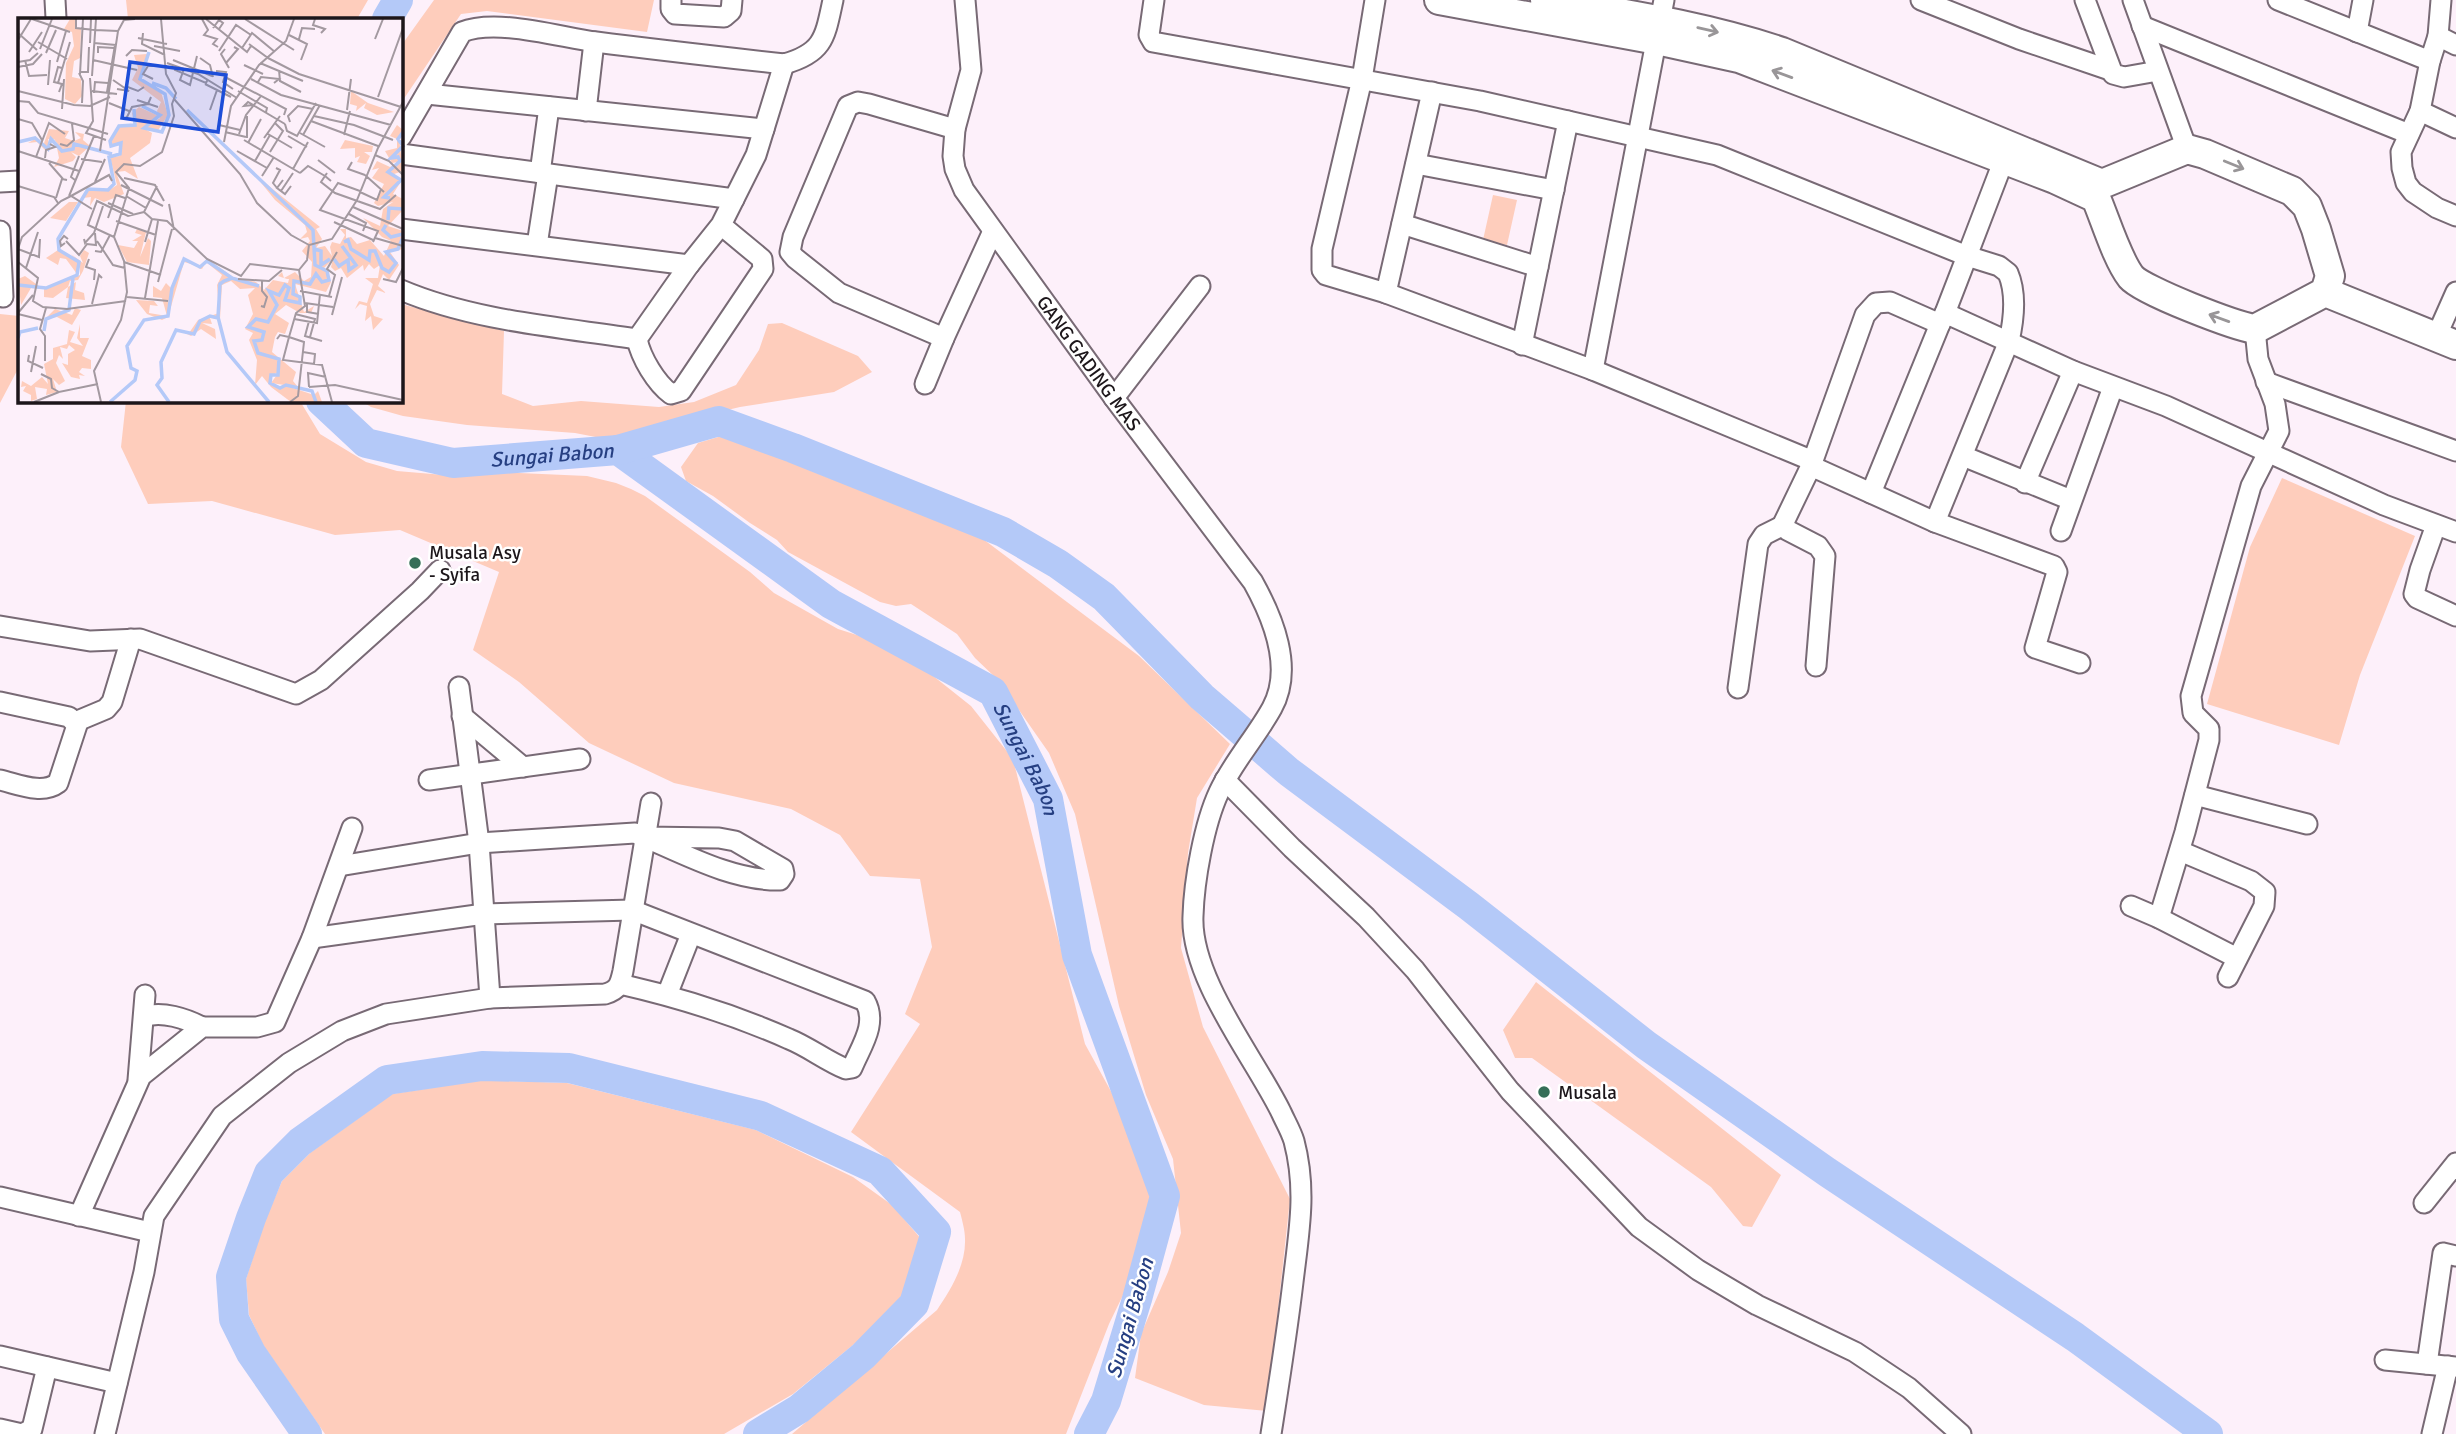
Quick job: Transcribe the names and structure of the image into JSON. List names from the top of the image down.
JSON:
{
  "streets": {
    "street": ["GANG GADING MAS"]
  },
  "water": ["Sungai Babon"],
  "places": ["Musala Asy - Syifa", "Musala"]
}
